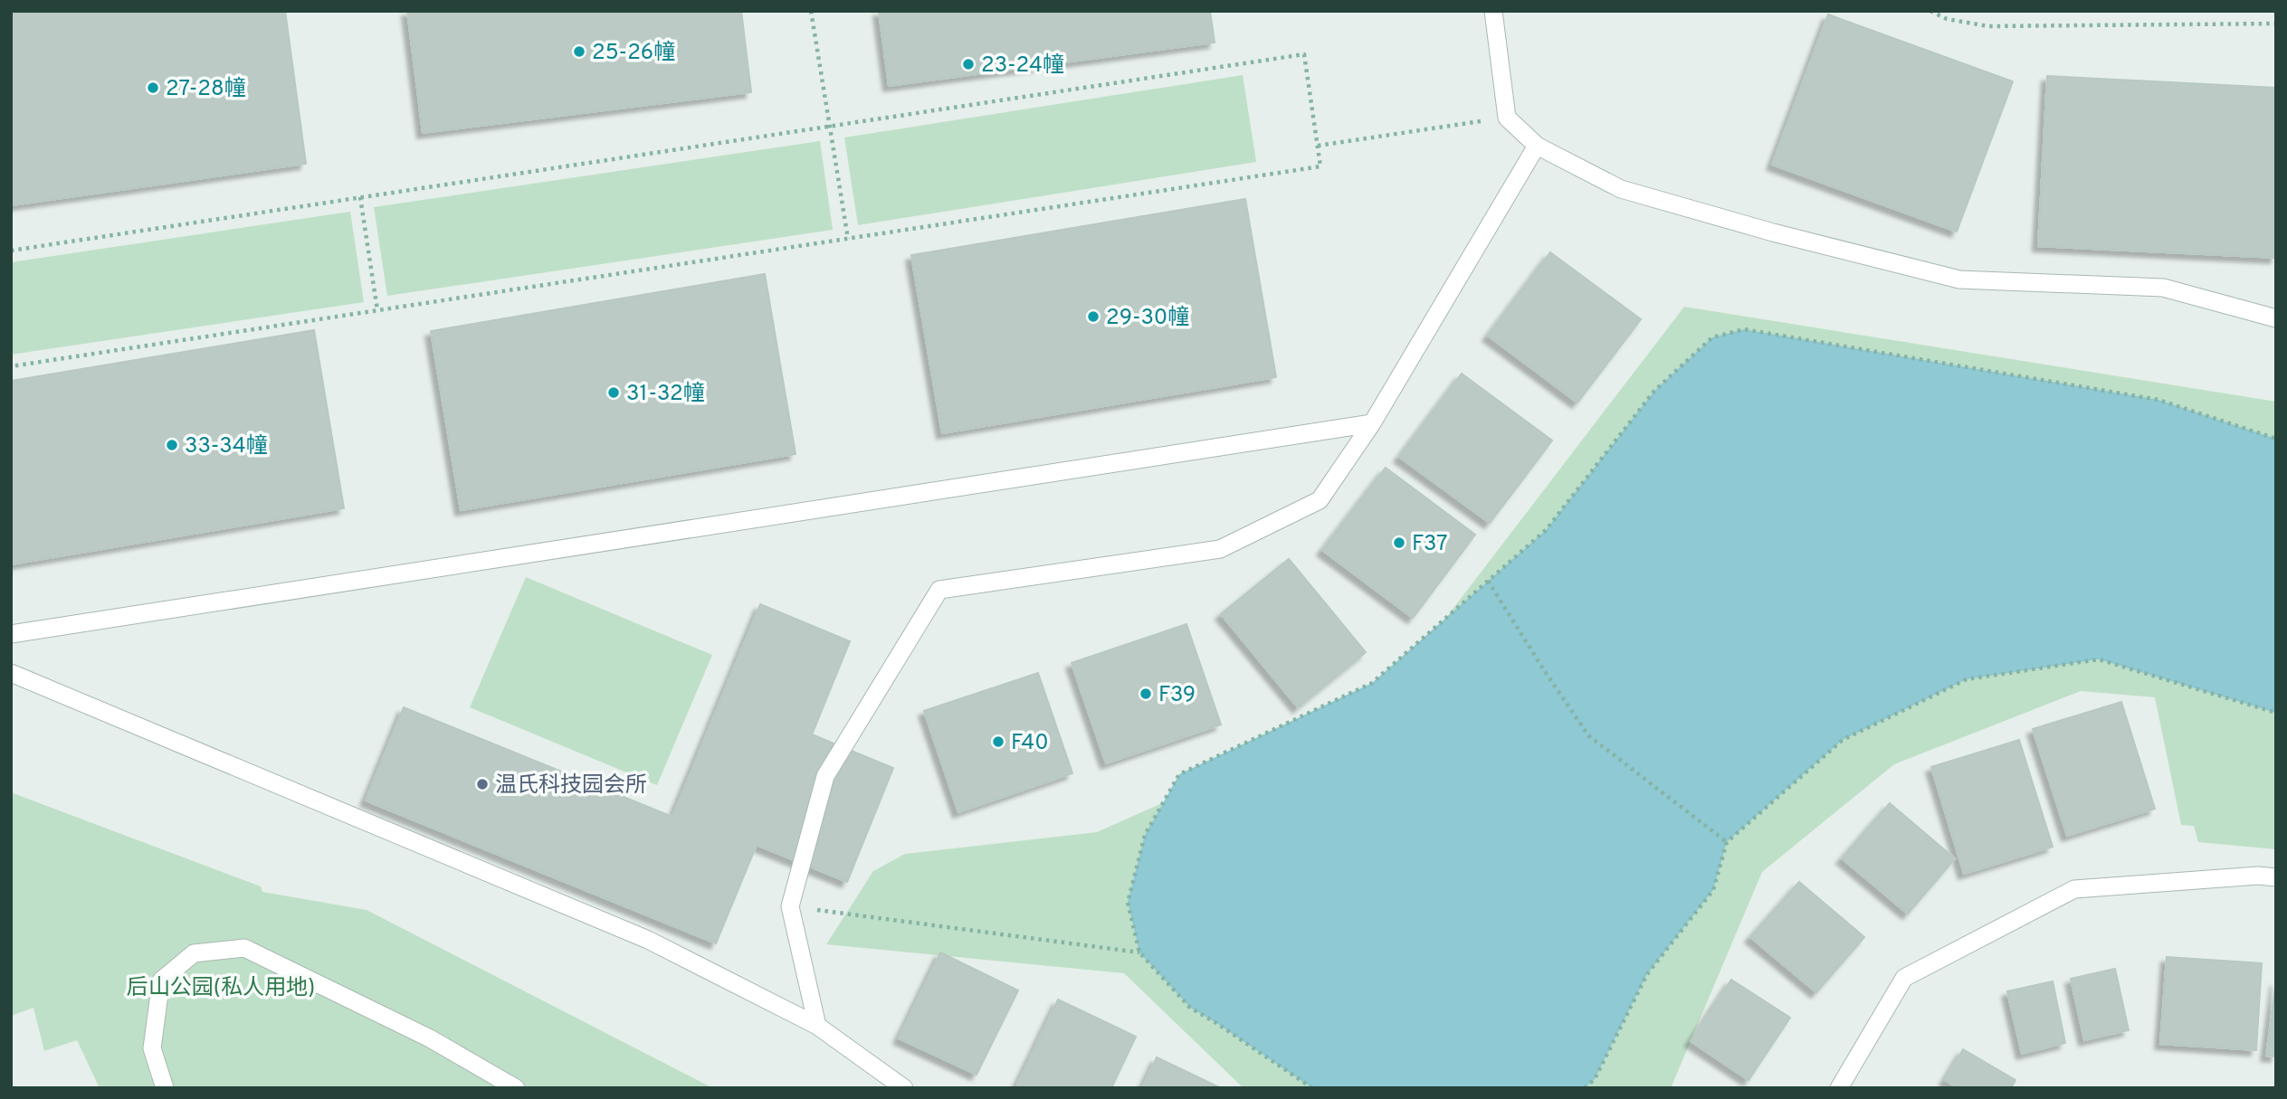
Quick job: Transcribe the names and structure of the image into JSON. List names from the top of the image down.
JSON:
{
  "parks": ["后山公园(私人用地)"],
  "places": [
    "25-26幢",
    "23-24幢",
    "27-28幢",
    "29-30幢",
    "31-32幢",
    "33-34幢",
    "F37",
    "F39",
    "F40",
    "温氏科技园会所"
  ]
}
